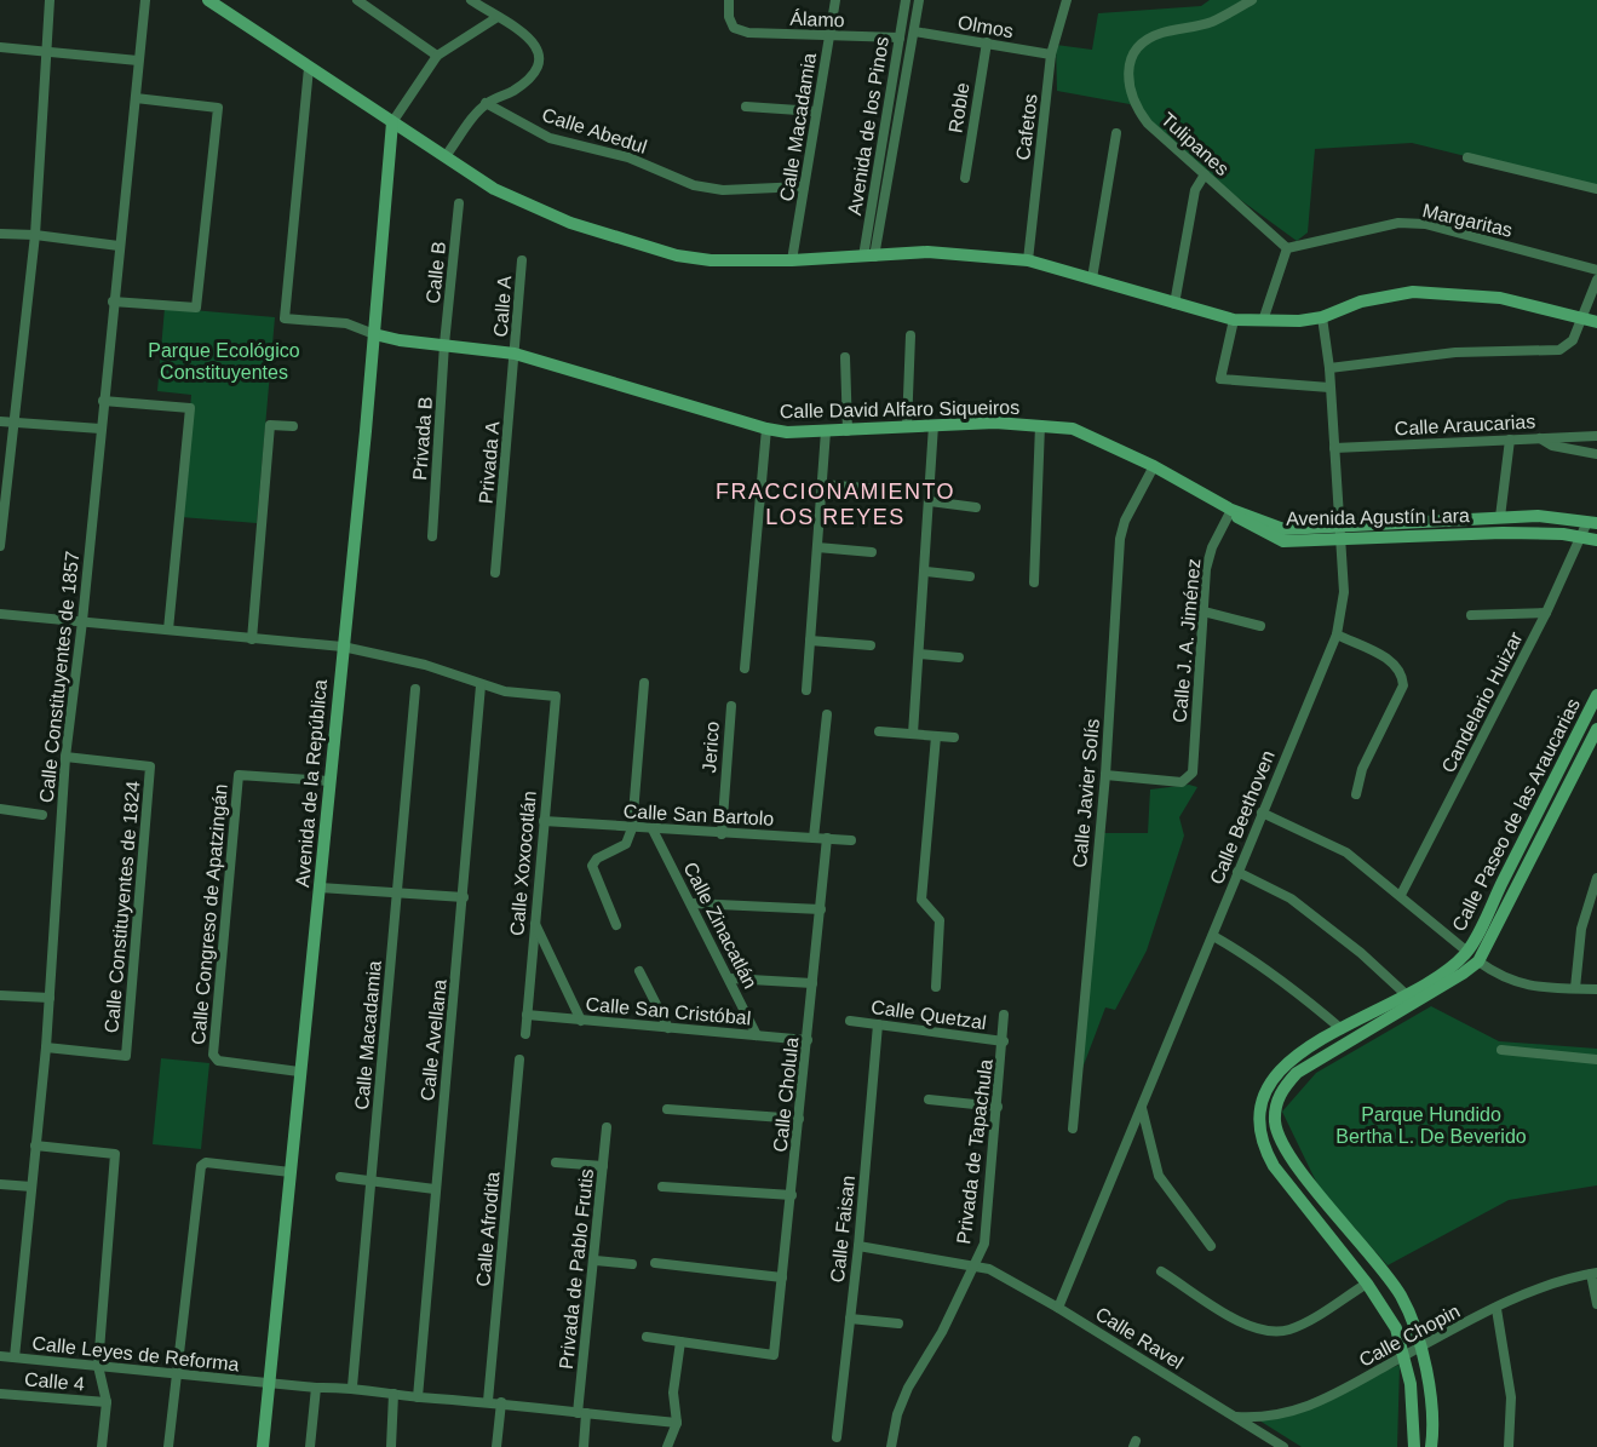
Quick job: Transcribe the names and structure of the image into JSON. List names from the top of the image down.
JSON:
{
  "streets": {
    "main road": [
      "Calle David Alfaro Siqueiros",
      "Avenida Agustín Lara",
      "Avenida de la República",
      "Calle Paseo de las Araucarias"
    ],
    "street": [
      "Álamo",
      "Olmos",
      "Roble",
      "Avenida de los Pinos",
      "Calle Macadamia",
      "Cafetos",
      "Calle Abedul",
      "Tulipanes",
      "Margaritas",
      "Calle B",
      "Calle A",
      "Calle Araucarias",
      "Privada B",
      "Privada A",
      "Calle J. A. Jiménez",
      "Calle Constituyentes de 1857",
      "Candelario Huizar",
      "Jerico",
      "Calle Javier Solís",
      "Calle San Bartolo",
      "Calle Beethoven",
      "Calle Xoxocotlán",
      "Calle Constituyentes de 1824",
      "Calle Congreso de Apatzingán",
      "Calle Zinacatlán",
      "Calle San Cristóbal",
      "Calle Quetzal",
      "Calle Avellana",
      "Calle Cholula",
      "Privada de Tapachula",
      "Calle Afrodita",
      "Calle Faisan",
      "Privada de Pablo Frutis",
      "Calle Chopin",
      "Calle Ravel",
      "Calle Leyes de Reforma",
      "Calle 4"
    ]
  },
  "crossings": [
    ["Álamo", "Avenida de los Pinos"],
    ["Álamo", "Calle Macadamia"],
    ["Olmos", "Roble"],
    ["Olmos", "Avenida de los Pinos"],
    ["Olmos", "Cafetos"],
    ["Calle Macadamia", "Calle Abedul"],
    ["Calle Macadamia", "Calle Leyes de Reforma"],
    ["Tulipanes", "Margaritas"],
    ["Calle B", "Calle David Alfaro Siqueiros"],
    ["Calle B", "Privada B"],
    ["Calle A", "Calle David Alfaro Siqueiros"],
    ["Calle A", "Privada A"],
    ["Calle David Alfaro Siqueiros", "Privada B"],
    ["Calle David Alfaro Siqueiros", "Privada A"],
    ["Calle David Alfaro Siqueiros", "Avenida Agustín Lara"],
    ["Calle David Alfaro Siqueiros", "Calle J. A. Jiménez"],
    ["Calle David Alfaro Siqueiros", "Avenida de la República"],
    ["Calle David Alfaro Siqueiros", "Calle Javier Solís"],
    ["Calle Araucarias", "Calle Beethoven"],
    ["Avenida Agustín Lara", "Calle J. A. Jiménez"],
    ["Avenida Agustín Lara", "Candelario Huizar"],
    ["Avenida Agustín Lara", "Calle Beethoven"],
    ["Calle J. A. Jiménez", "Calle Javier Solís"],
    ["Calle Constituyentes de 1857", "Calle Constituyentes de 1824"],
    ["Calle Constituyentes de 1857", "Calle Leyes de Reforma"],
    ["Jerico", "Calle San Bartolo"],
    ["Avenida de la República", "Calle Congreso de Apatzingán"],
    ["Avenida de la República", "Calle Leyes de Reforma"],
    ["Calle San Bartolo", "Calle Xoxocotlán"],
    ["Calle San Bartolo", "Calle Zinacatlán"],
    ["Calle San Bartolo", "Calle Cholula"],
    ["Calle Paseo de las Araucarias", "Calle Chopin"],
    ["Calle Beethoven", "Calle Ravel"],
    ["Calle Xoxocotlán", "Calle San Cristóbal"],
    ["Calle Xoxocotlán", "Calle Avellana"],
    ["Calle Zinacatlán", "Calle San Cristóbal"],
    ["Calle San Cristóbal", "Calle Cholula"],
    ["Calle Quetzal", "Privada de Tapachula"],
    ["Calle Quetzal", "Calle Faisan"],
    ["Calle Avellana", "Calle Leyes de Reforma"],
    ["Privada de Tapachula", "Calle Ravel"],
    ["Calle Afrodita", "Calle Leyes de Reforma"],
    ["Calle Faisan", "Calle Ravel"],
    ["Calle Chopin", "Calle Ravel"]
  ],
  "districts": ["FRACCIONAMIENTO LOS REYES"],
  "parks": ["Parque Ecológico Constituyentes", "Parque Hundido Bertha L. De Beverido"]
}
